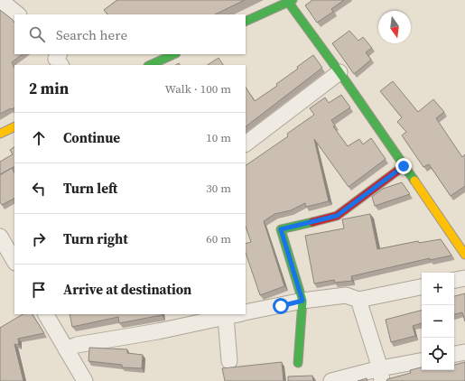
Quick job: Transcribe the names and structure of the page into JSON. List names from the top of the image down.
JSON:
{
  "north": "bottom",
  "page": {
    "search": "Search here",
    "heading": ["2 min", "Walk · 100 m"],
    "list": [
      ["Continue", "10 m"],
      ["Turn left", "30 m"],
      ["Turn right", "60 m"],
      "Arrive at destination"
    ],
    "map_buttons": ["+", "−"]
  }
}
